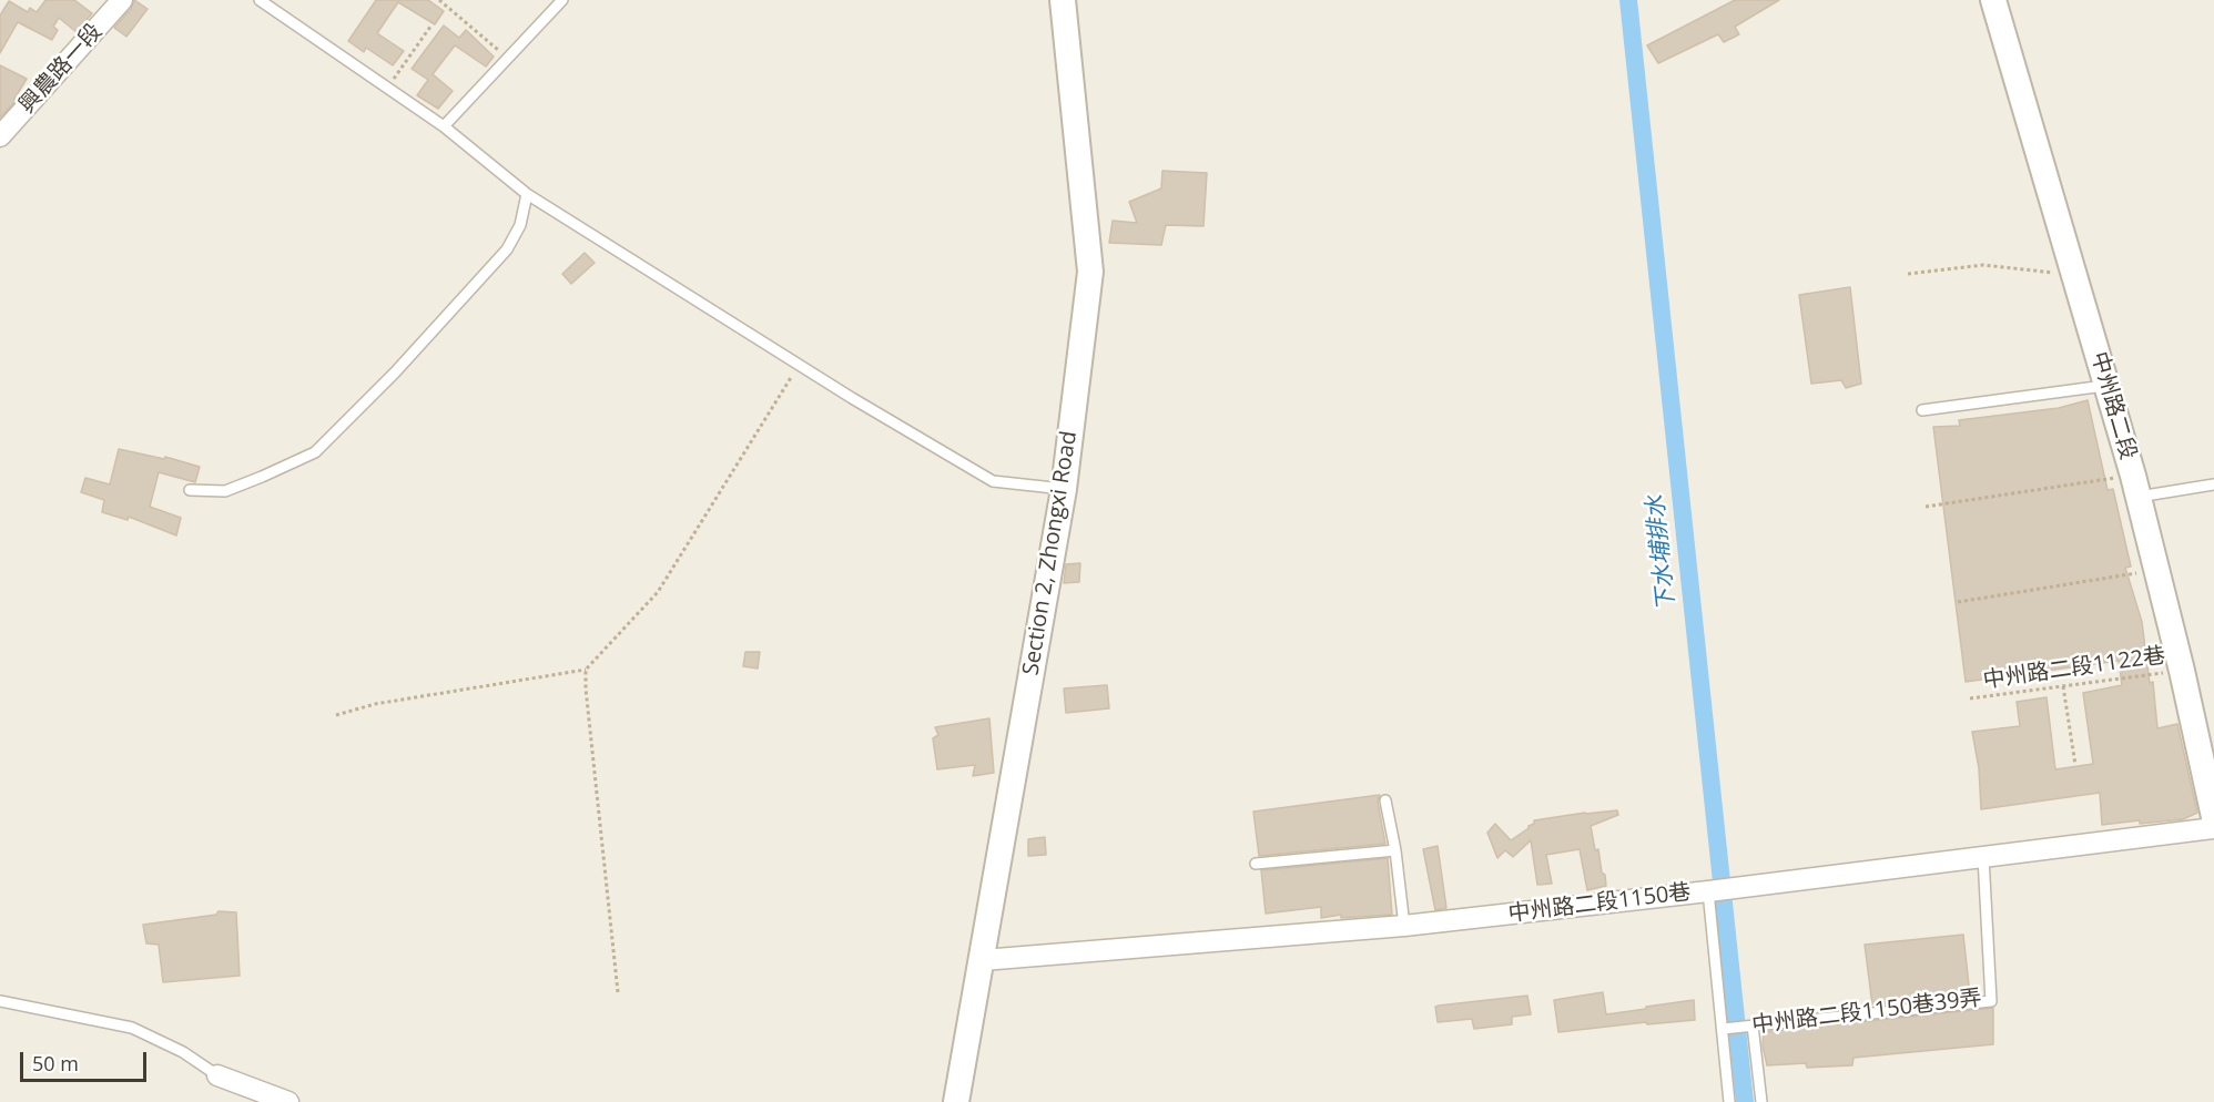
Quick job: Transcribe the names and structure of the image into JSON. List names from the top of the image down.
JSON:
{
  "streets": {
    "street": [
      "興農路一段",
      "中州路二段",
      "Section 2, Zhongxi Road",
      "中州路二段1150巷"
    ],
    "lane": ["中州路二段1150巷39弄"],
    "path": ["中州路二段1122巷"]
  },
  "crossings": [
    ["中州路二段", "中州路二段1122巷"],
    ["Section 2, Zhongxi Road", "中州路二段1150巷"],
    ["中州路二段1150巷", "中州路二段1150巷39弄"]
  ],
  "water": ["下水埔排水"],
  "scale_bar": "50 m"
}
